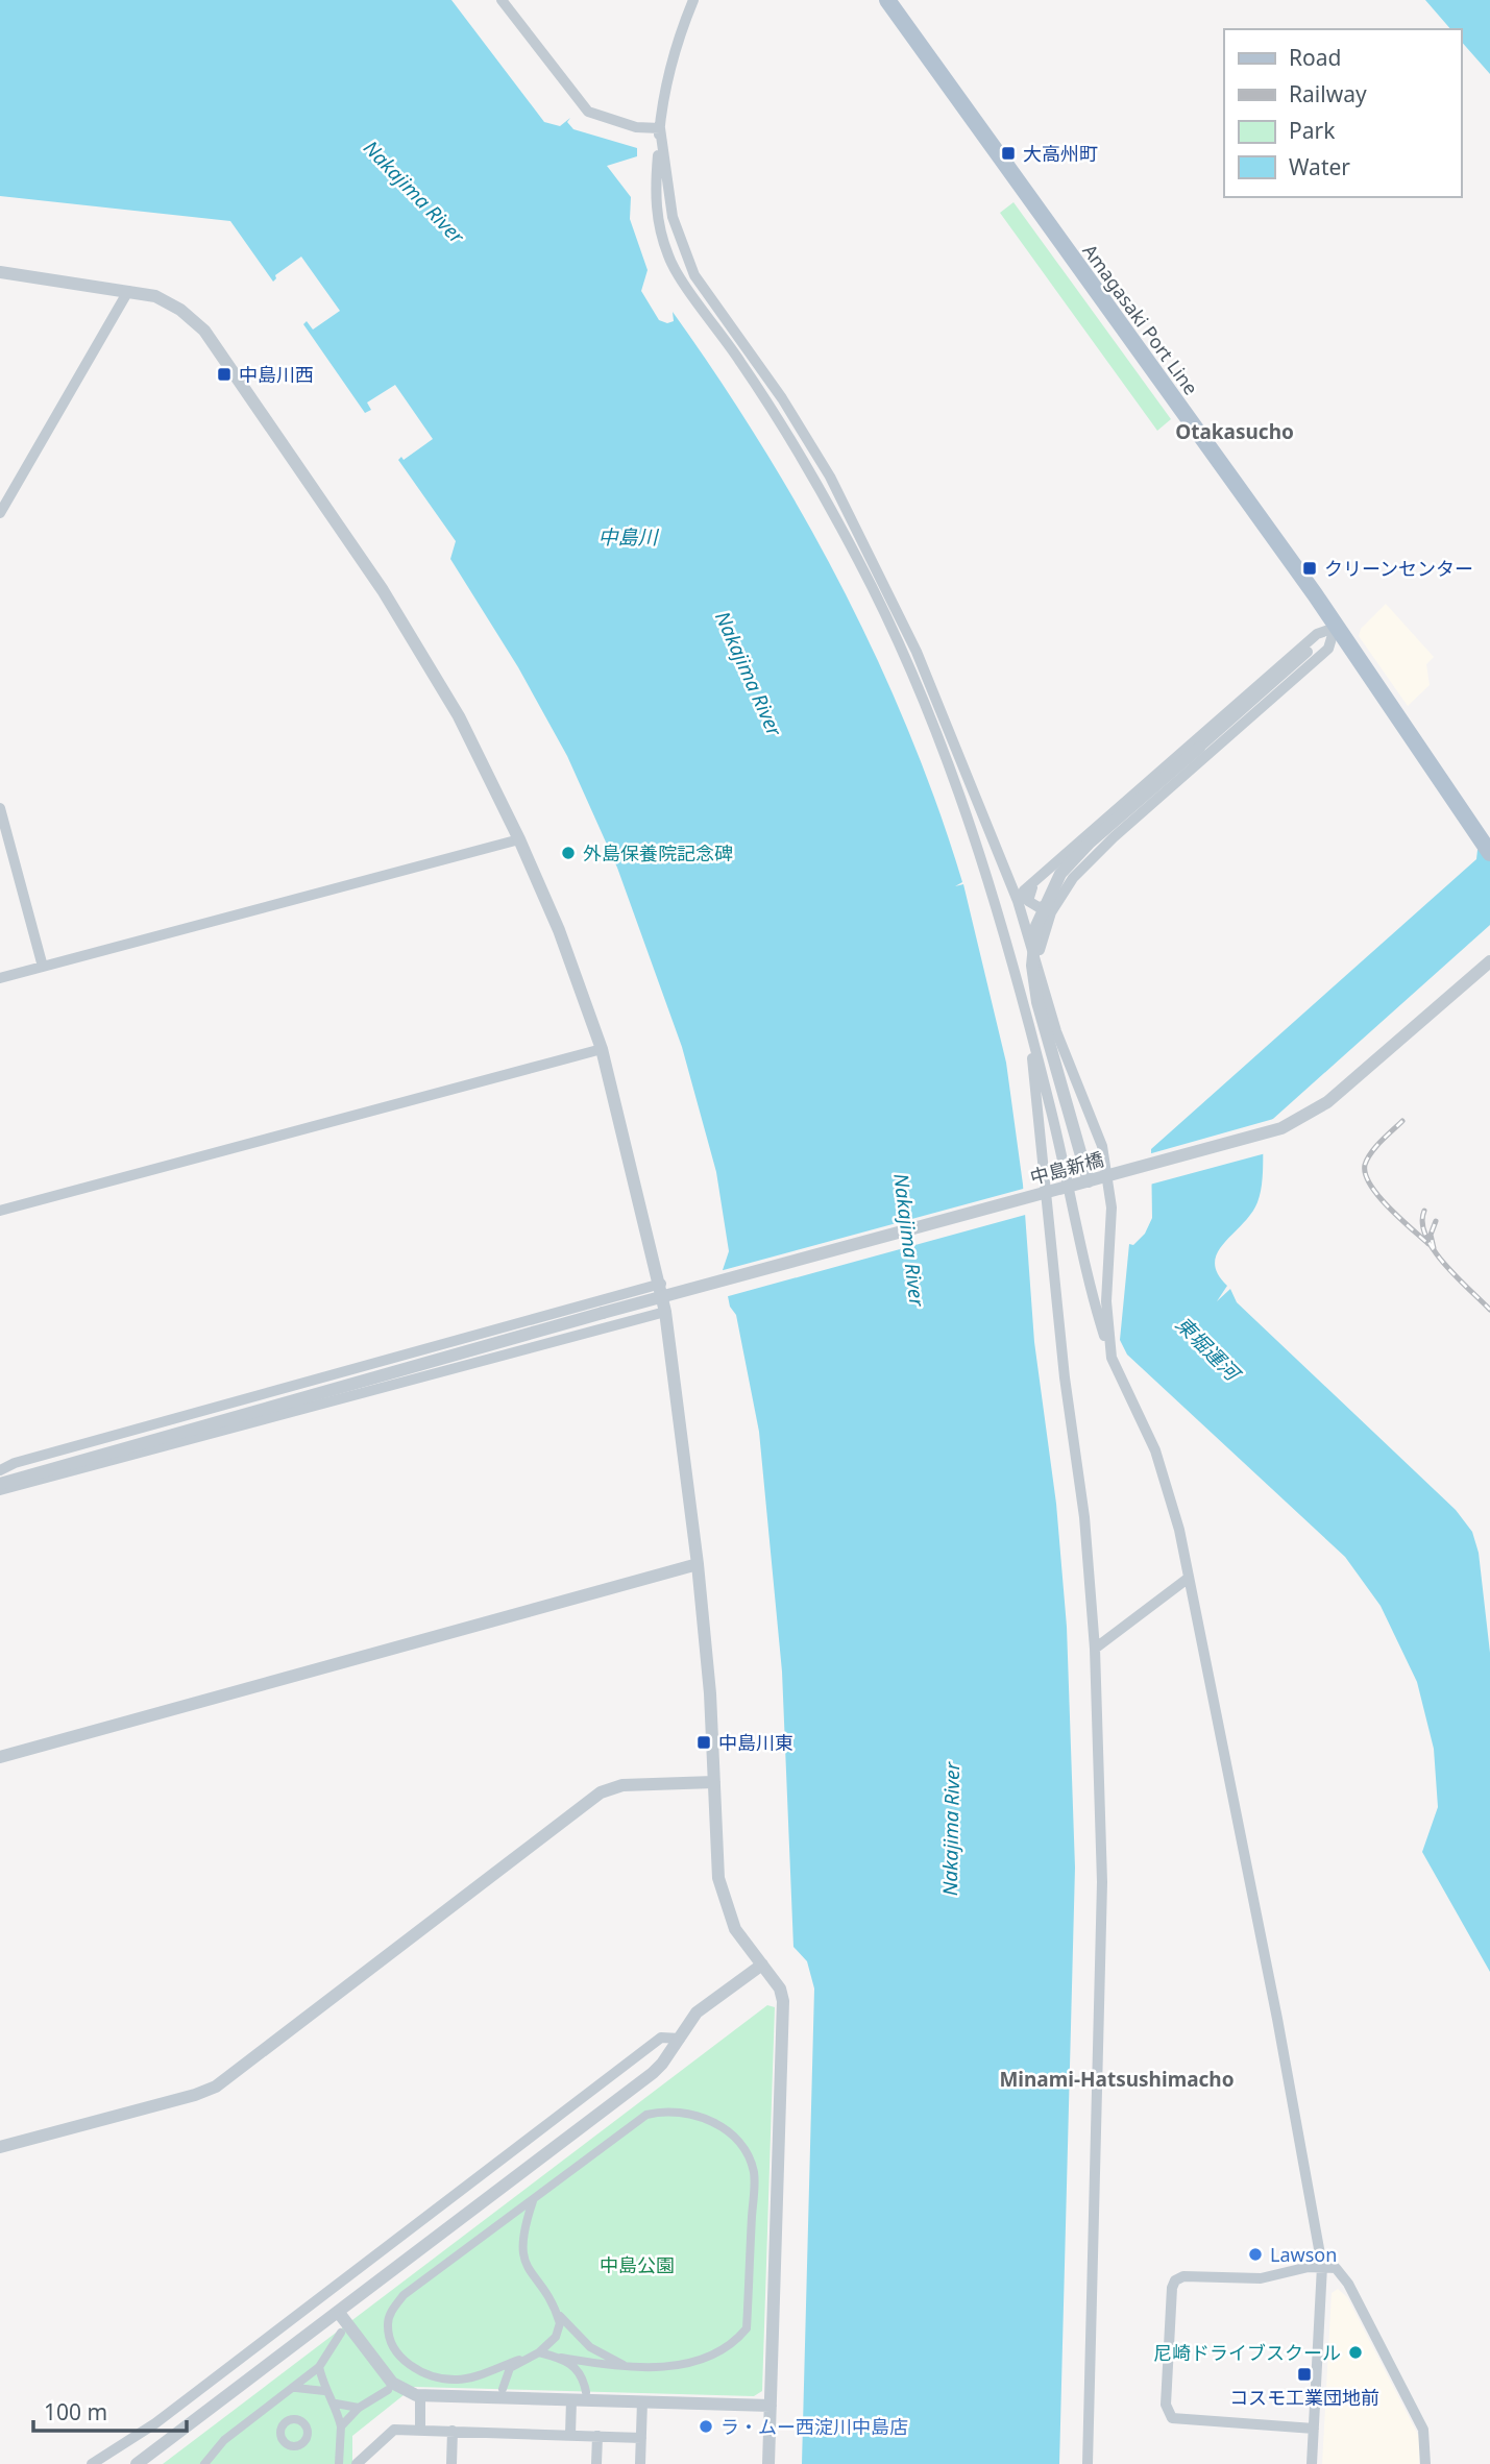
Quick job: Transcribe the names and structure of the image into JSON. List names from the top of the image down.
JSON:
{
  "streets": {
    "main road": ["Amagasaki Port Line"],
    "street": ["中島新橋"]
  },
  "districts": ["Otakasucho", "Minami-Hatsushimacho"],
  "water": ["Nakajima River", "中島川", "東堀運河"],
  "parks": ["中島公園"],
  "places": {
    "transit": [
      "大高州町",
      "中島川西",
      "クリーンセンター",
      "中島川東",
      "コスモ工業団地前"
    ],
    "other": [
      "外島保養院記念碑",
      "Lawson",
      "尼崎ドライブスクール",
      "ラ・ムー西淀川中島店"
    ]
  },
  "legend": [
    "Road",
    "Railway",
    "Park",
    "Water"
  ],
  "scale_bar": "100 m"
}
